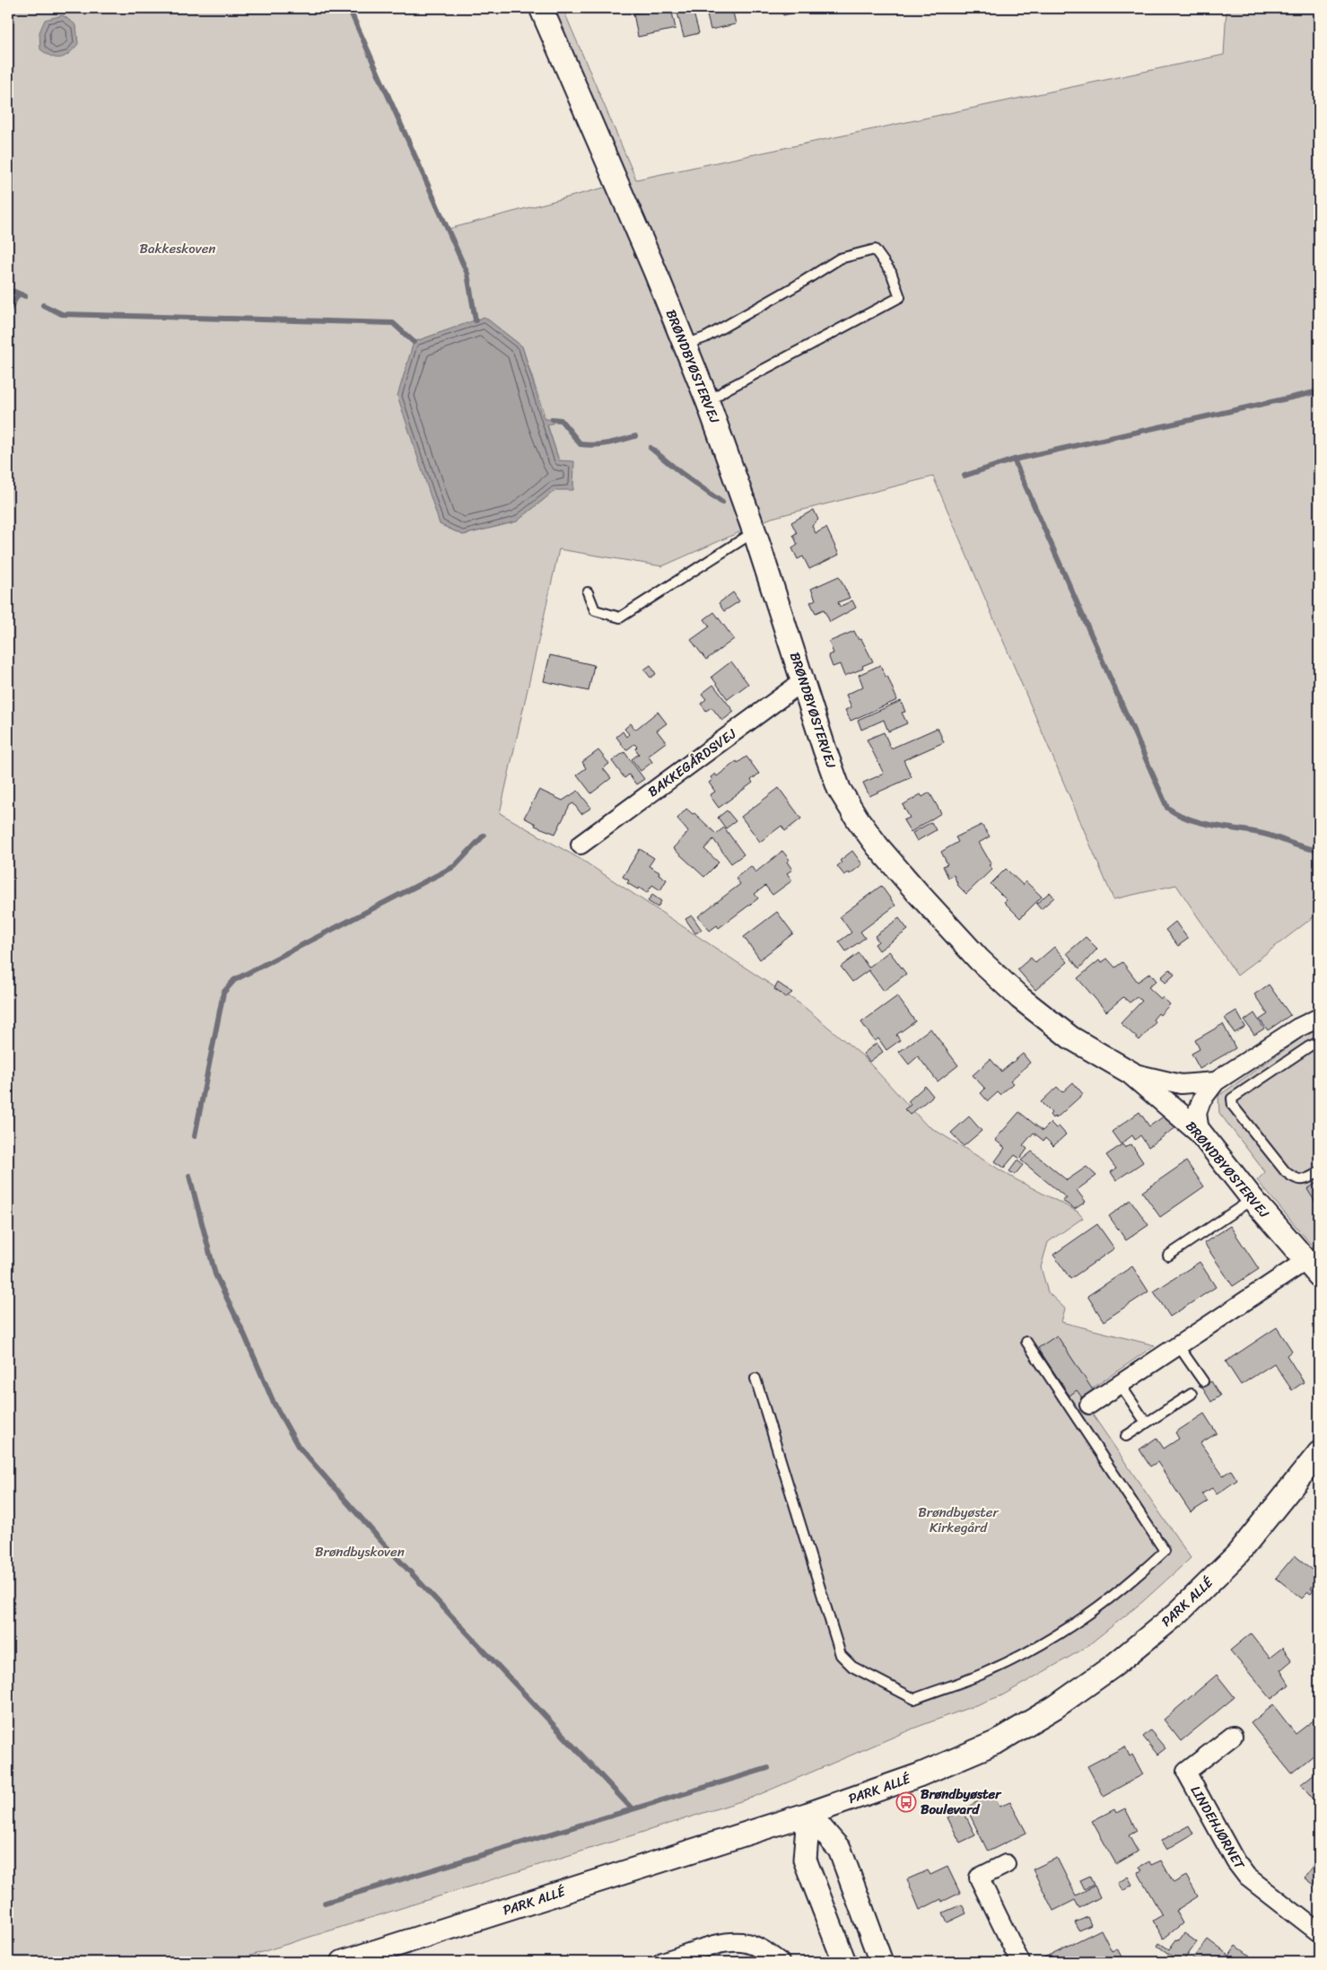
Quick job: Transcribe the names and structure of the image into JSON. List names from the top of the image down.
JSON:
{
  "streets": {
    "street": [
      "BRØNDBYØSTERVEJ",
      "BAKKEGÅRDSVEJ",
      "PARK ALLÉ",
      "LINDEHJØRNET"
    ]
  },
  "crossings": [
    ["BRØNDBYØSTERVEJ", "BAKKEGÅRDSVEJ"]
  ],
  "parks": ["Bakkeskoven", "Brøndbyøster Kirkegård", "Brøndbyskoven"],
  "places": {
    "bus stop": ["Brøndbyøster Boulevard"]
  }
}
